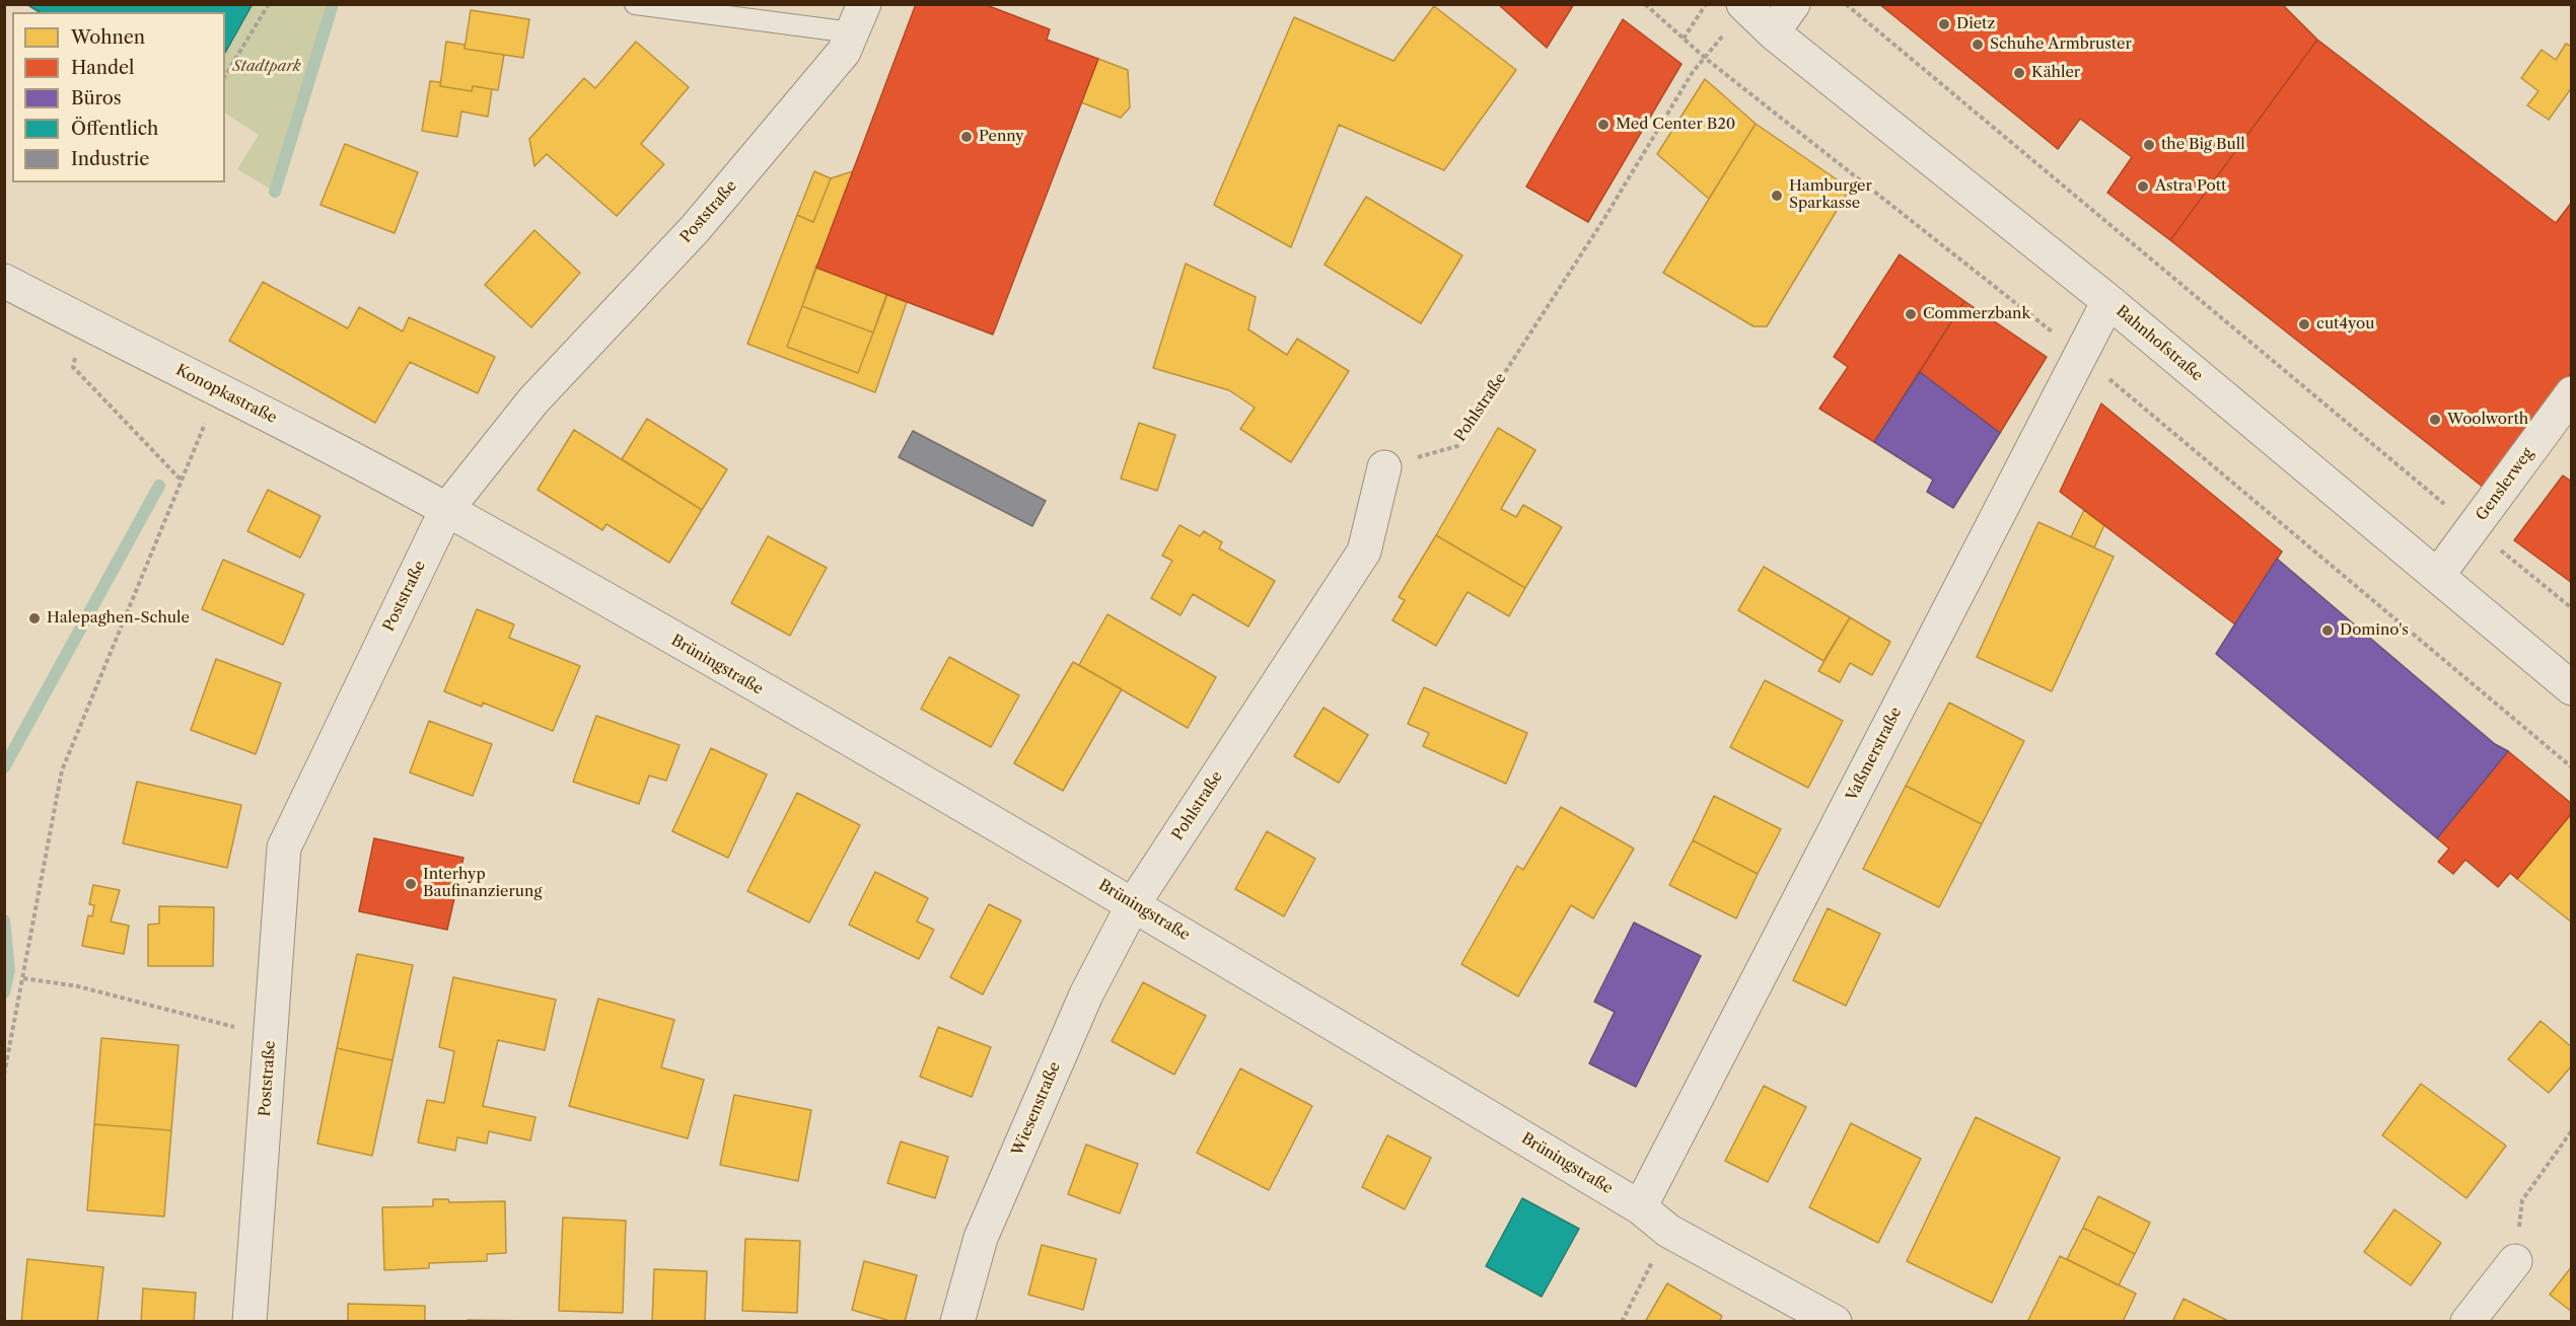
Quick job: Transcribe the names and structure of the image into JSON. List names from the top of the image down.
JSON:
{
  "streets": {
    "street": [
      "Poststraße",
      "Bahnhofstraße",
      "Konopkastraße",
      "Pohlstraße",
      "Genslerweg",
      "Brüningstraße",
      "Vaßmerstraße",
      "Wiesenstraße"
    ]
  },
  "crossings": [
    ["Poststraße", "Konopkastraße"],
    ["Poststraße", "Brüningstraße"],
    ["Bahnhofstraße", "Pohlstraße"],
    ["Bahnhofstraße", "Genslerweg"],
    ["Bahnhofstraße", "Vaßmerstraße"],
    ["Konopkastraße", "Brüningstraße"],
    ["Pohlstraße", "Brüningstraße"],
    ["Pohlstraße", "Wiesenstraße"],
    ["Brüningstraße", "Vaßmerstraße"],
    ["Brüningstraße", "Wiesenstraße"]
  ],
  "parks": ["Stadtpark"],
  "places": [
    "Dietz",
    "Schuhe Armbruster",
    "Kähler",
    "Med Center B20",
    "Penny",
    "the Big Bull",
    "Astra Pott",
    "Hamburger Sparkasse",
    "Commerzbank",
    "cut4you",
    "Woolworth",
    "Halepaghen-Schule",
    "Domino's",
    "Interhyp Baufinanzierung"
  ],
  "legend": [
    "Wohnen",
    "Handel",
    "Büros",
    "Öffentlich",
    "Industrie"
  ]
}
